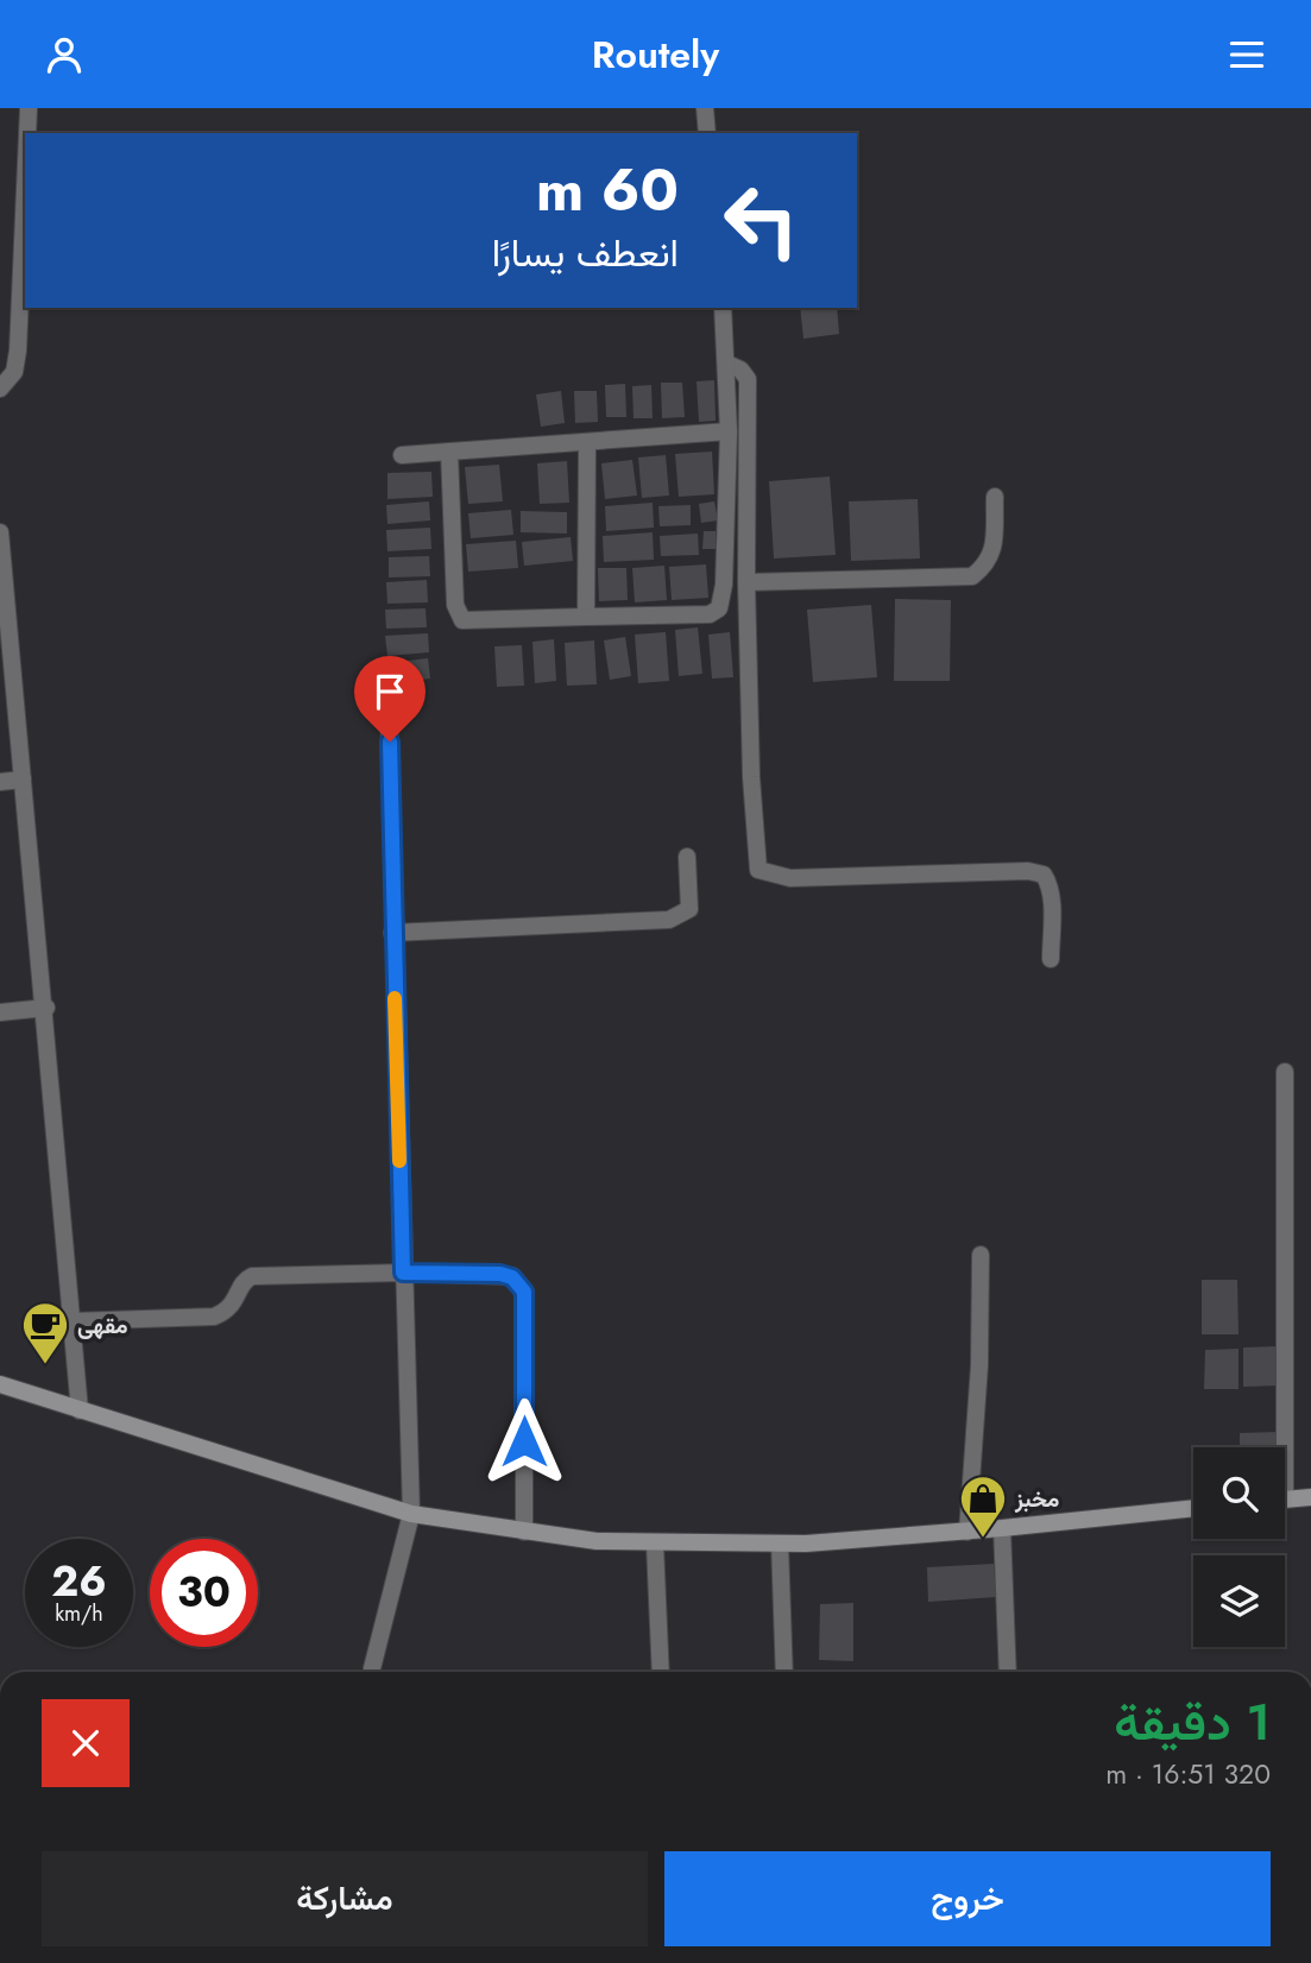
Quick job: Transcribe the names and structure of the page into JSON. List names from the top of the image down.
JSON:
{
  "places": {
    "cafe": ["مقهى"],
    "shop": ["مخبز"]
  },
  "page": {
    "header": "Routely",
    "turn": ["60 m", "انعطف يسارًا"],
    "speed": "26 km/h",
    "limit": "30",
    "heading": ["1 دقيقة", "320 m · 16:51"],
    "buttons": ["خروج", "مشاركة"]
  }
}
